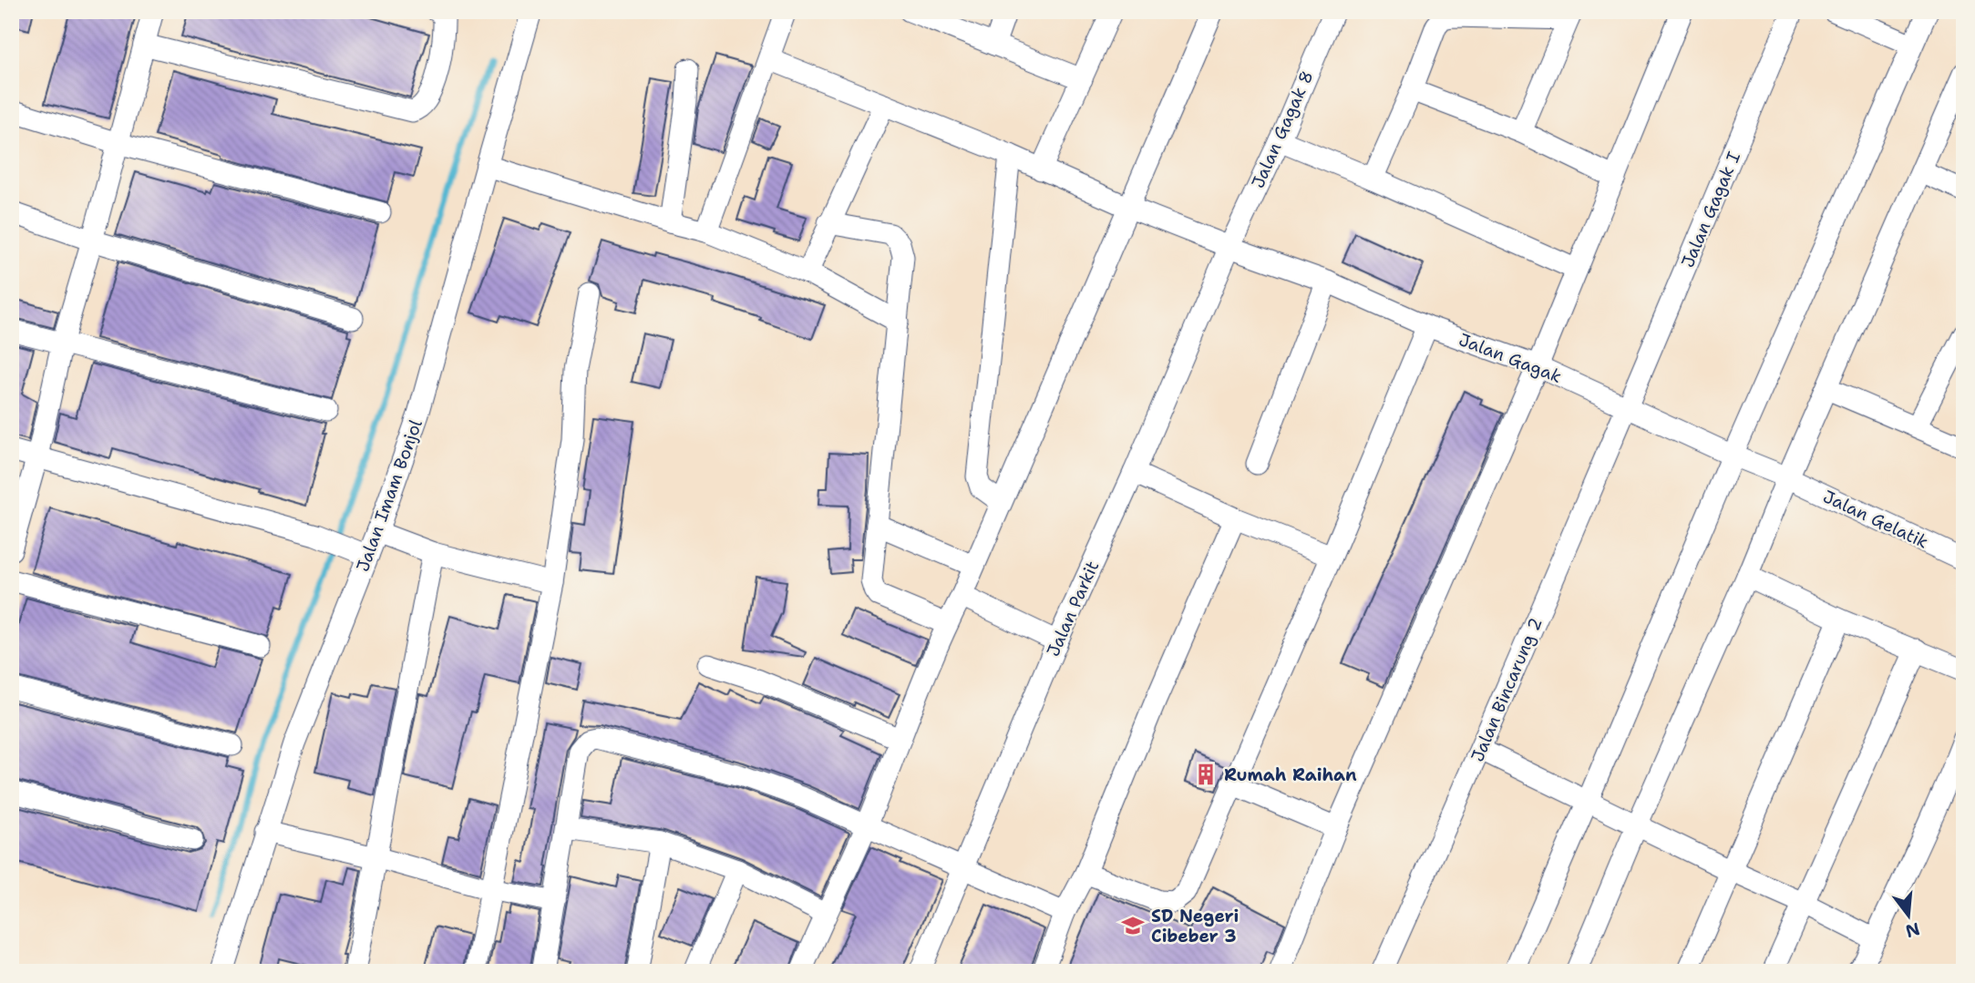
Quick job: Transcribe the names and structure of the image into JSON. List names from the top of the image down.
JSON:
{
  "streets": {
    "street": [
      "Jalan Gagak 8",
      "Jalan Gagak I",
      "Jalan Gagak",
      "Jalan Imam Bonjol",
      "Jalan Gelatik",
      "Jalan Parkit",
      "Jalan Bincarung 2"
    ]
  },
  "crossings": [
    ["Jalan Gagak 8", "Jalan Gagak"],
    ["Jalan Gagak 8", "Jalan Parkit"],
    ["Jalan Gagak I", "Jalan Gagak"],
    ["Jalan Gagak I", "Jalan Bincarung 2"],
    ["Jalan Gagak", "Jalan Gelatik"],
    ["Jalan Gagak", "Jalan Parkit"],
    ["Jalan Gagak", "Jalan Bincarung 2"]
  ],
  "places": {
    "building": ["Rumah Raihan"],
    "school or university": ["SD Negeri Cibeber 3"]
  },
  "north": "bottom"
}
